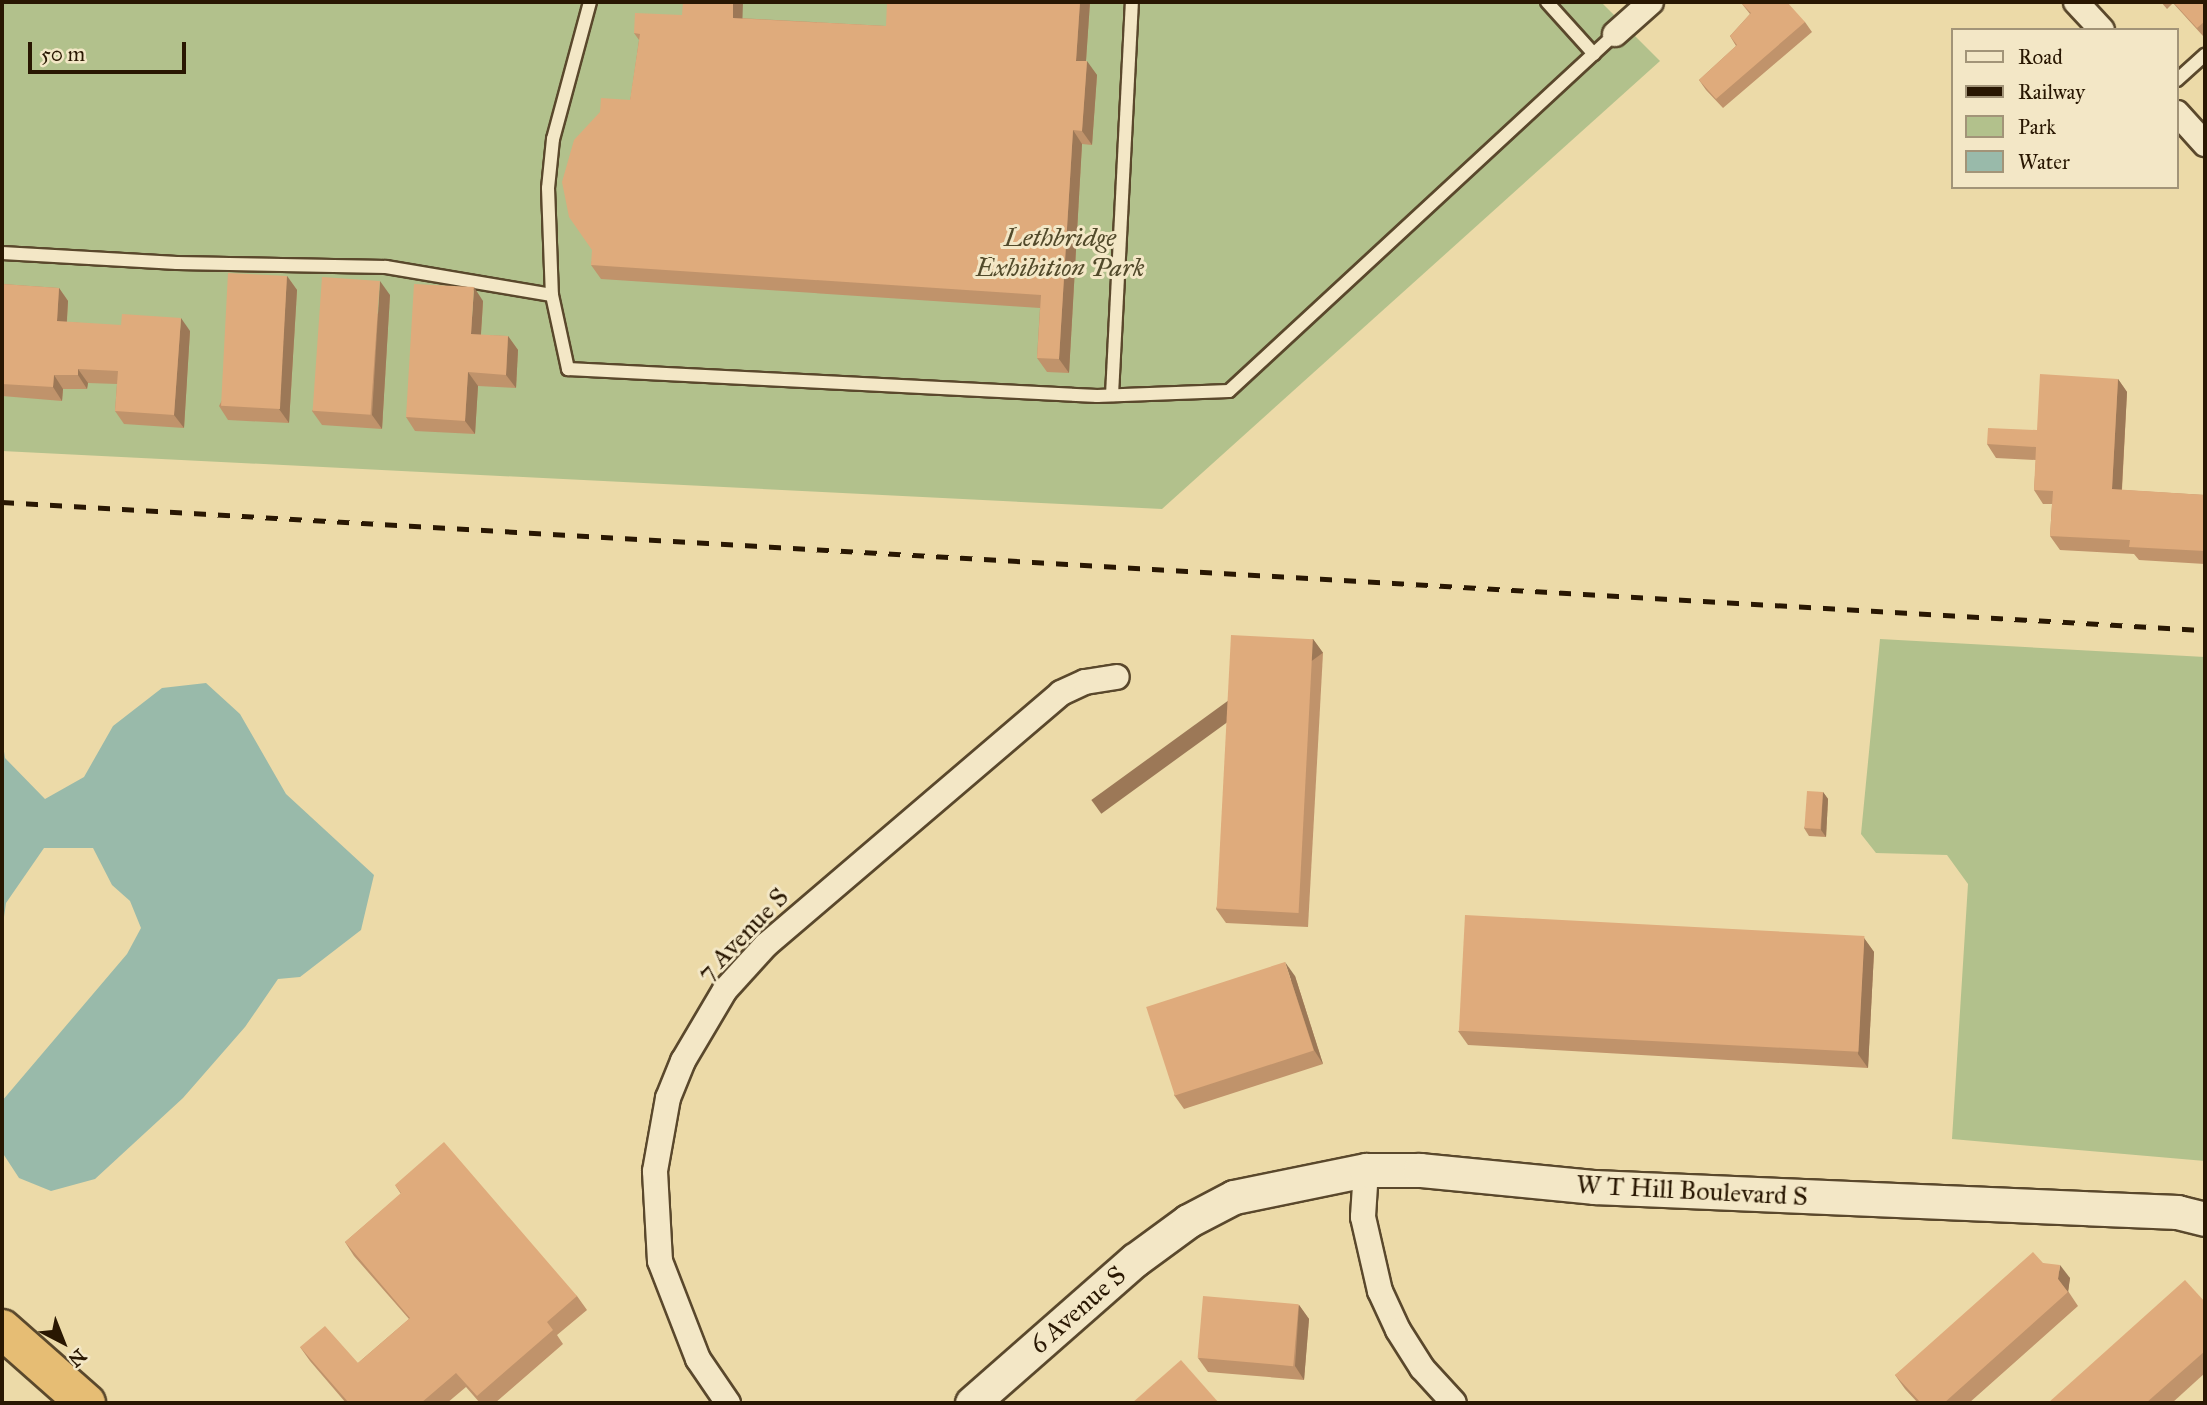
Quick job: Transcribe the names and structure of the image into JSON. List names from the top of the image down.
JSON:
{
  "streets": {
    "street": ["7 Avenue S", "W T Hill Boulevard S", "6 Avenue S"]
  },
  "crossings": [
    ["W T Hill Boulevard S", "6 Avenue S"]
  ],
  "parks": ["Lethbridge Exhibition Park"],
  "legend": [
    "Road",
    "Railway",
    "Park",
    "Water"
  ],
  "scale_bar": "50 m",
  "north": "bottom right"
}
